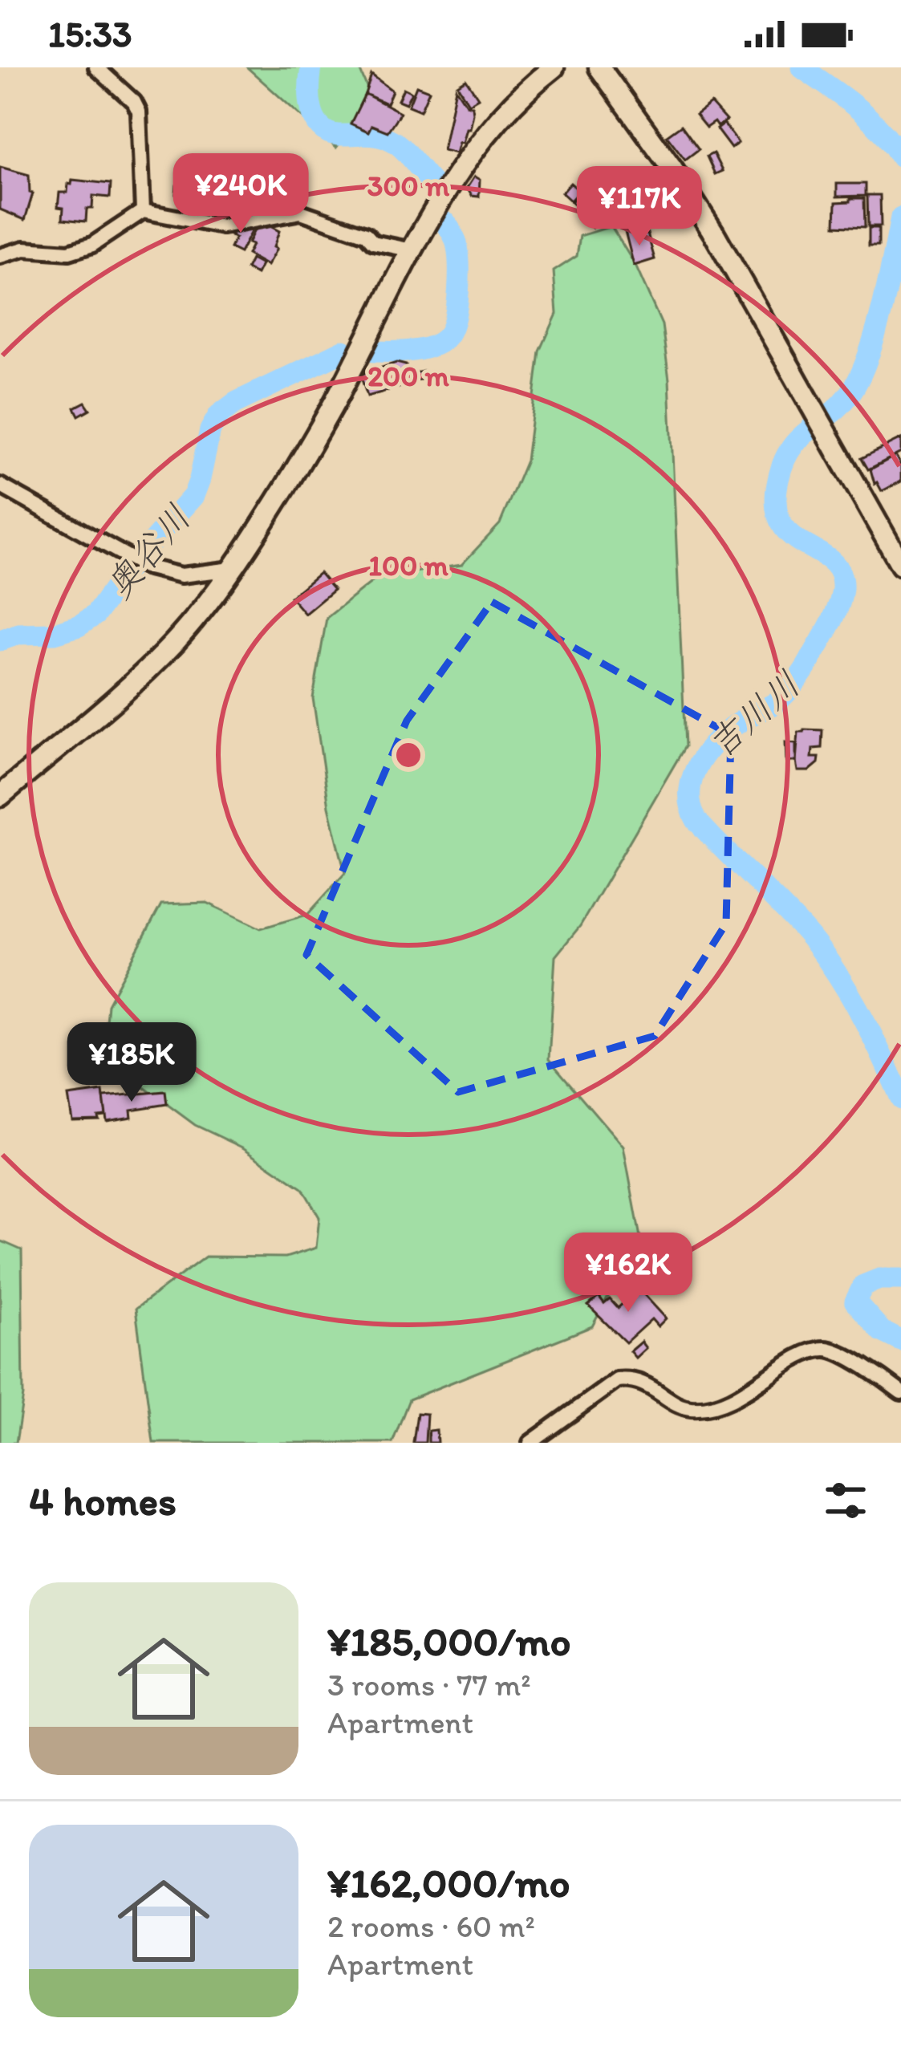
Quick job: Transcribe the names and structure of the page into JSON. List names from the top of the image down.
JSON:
{
  "water": ["奥谷川", "吉川川"],
  "page": {
    "status": "15:33",
    "price": [
      "¥240K",
      "¥117K",
      "¥185K",
      "¥162K"
    ],
    "heading": "4 homes",
    "list": [
      {
        "name": "¥185,000/mo",
        "note": "3 rooms · 77 m² · Apartment"
      },
      {
        "name": "¥162,000/mo",
        "note": "2 rooms · 60 m² · Apartment"
      }
    ]
  },
  "rings": ["300 m", "200 m", "100 m"]
}
